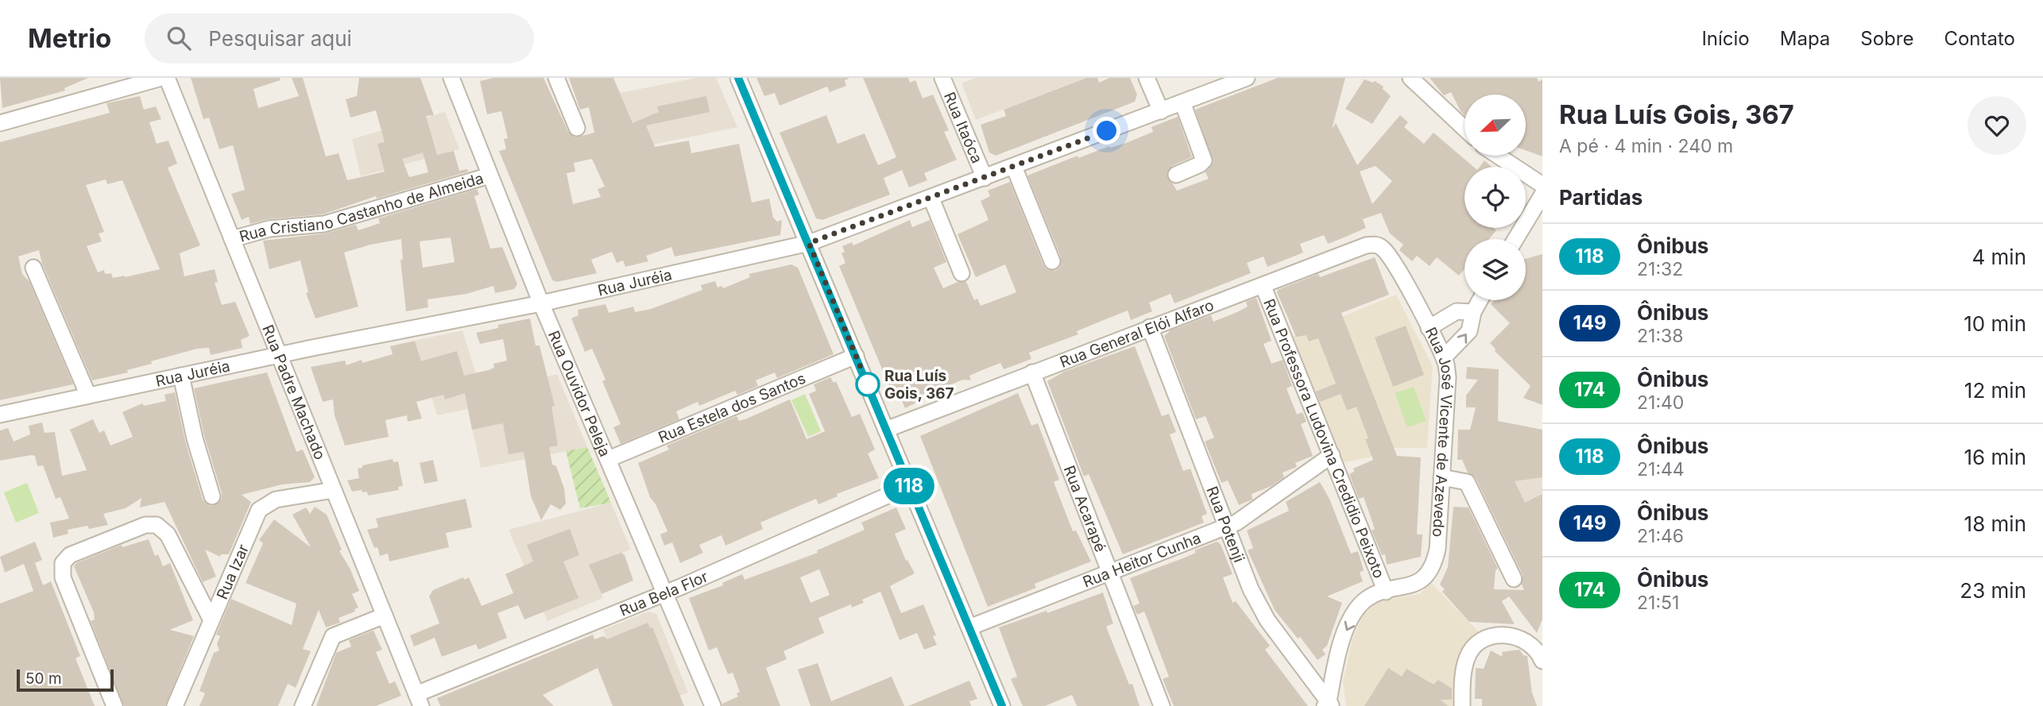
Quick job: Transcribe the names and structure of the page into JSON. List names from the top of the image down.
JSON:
{
  "streets": {
    "street": [
      "Rua Itaóca",
      "Rua Cristiano Castanho de Almeida",
      "Rua Juréia",
      "Rua General Elói Alfaro",
      "Rua Padre Machado",
      "Rua Ouvidor Peleja",
      "Rua Estela dos Santos",
      "Rua José Vicente de Azevedo",
      "Rua Professora Ludovina Credidio Peixoto",
      "Rua Acarapé",
      "Rua Potenji",
      "Rua Heitor Cunha",
      "Rua Izar",
      "Rua Bela Flor"
    ]
  },
  "crossings": [
    ["Rua Itaóca", "Rua Juréia"],
    ["Rua Cristiano Castanho de Almeida", "Rua Padre Machado"],
    ["Rua Cristiano Castanho de Almeida", "Rua Ouvidor Peleja"],
    ["Rua Juréia", "Rua Padre Machado"],
    ["Rua Juréia", "Rua Ouvidor Peleja"],
    ["Rua General Elói Alfaro", "Rua José Vicente de Azevedo"],
    ["Rua General Elói Alfaro", "Rua Professora Ludovina Credidio Peixoto"],
    ["Rua General Elói Alfaro", "Rua Acarapé"],
    ["Rua General Elói Alfaro", "Rua Potenji"],
    ["Rua Padre Machado", "Rua Izar"],
    ["Rua Padre Machado", "Rua Bela Flor"],
    ["Rua Ouvidor Peleja", "Rua Estela dos Santos"],
    ["Rua Ouvidor Peleja", "Rua Bela Flor"],
    ["Rua José Vicente de Azevedo", "Rua Professora Ludovina Credidio Peixoto"],
    ["Rua José Vicente de Azevedo", "Rua Potenji"],
    ["Rua Professora Ludovina Credidio Peixoto", "Rua Heitor Cunha"],
    ["Rua Acarapé", "Rua Heitor Cunha"],
    ["Rua Potenji", "Rua Heitor Cunha"]
  ],
  "places": ["Rua Luís Gois, 367"],
  "lines": ["bus line 118"],
  "scale_bar": "50 m",
  "north": "bottom left",
  "page": {
    "header": "Metrio",
    "search": "Pesquisar aqui",
    "nav": [
      "Início",
      "Mapa",
      "Sobre",
      "Contato"
    ],
    "on_map": "118",
    "heading": [
      ["Rua Luís Gois, 367", "A pé · 4 min · 240 m"],
      "Partidas"
    ],
    "list": [
      {
        "mark": "118",
        "name": "Ônibus",
        "note": "21:32",
        "value": "4 min"
      },
      {
        "mark": "149",
        "name": "Ônibus",
        "note": "21:38",
        "value": "10 min"
      },
      {
        "mark": "174",
        "name": "Ônibus",
        "note": "21:40",
        "value": "12 min"
      },
      {
        "mark": "118",
        "name": "Ônibus",
        "note": "21:44",
        "value": "16 min"
      },
      {
        "mark": "149",
        "name": "Ônibus",
        "note": "21:46",
        "value": "18 min"
      },
      {
        "mark": "174",
        "name": "Ônibus",
        "note": "21:51",
        "value": "23 min"
      }
    ],
    "scale": "50 m"
  }
}
